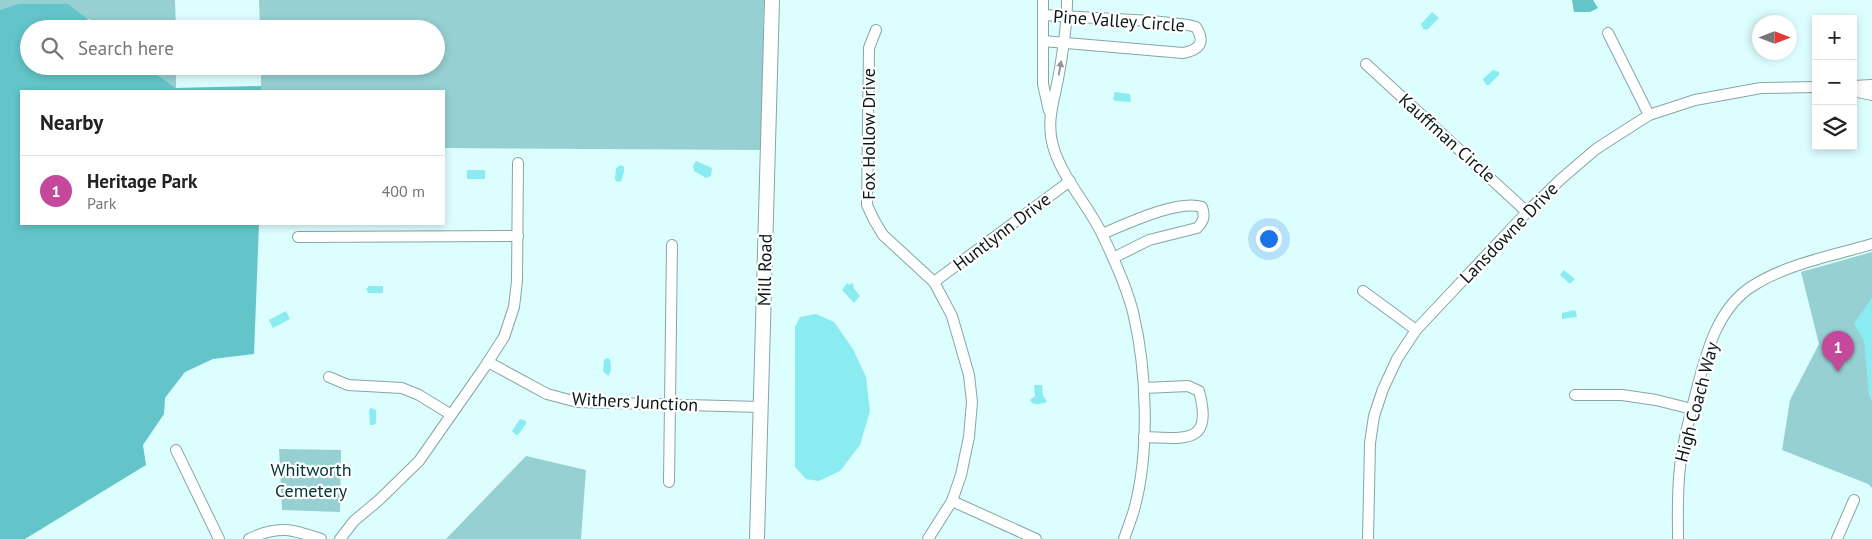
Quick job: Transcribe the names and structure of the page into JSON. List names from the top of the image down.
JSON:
{
  "streets": {
    "street": [
      "Pine Valley Circle",
      "Fox Hollow Drive",
      "Kauffman Circle",
      "Huntlynn Drive",
      "Lansdowne Drive",
      "Mill Road",
      "Withers Junction",
      "High Coach Way"
    ]
  },
  "crossings": [
    ["Fox Hollow Drive", "Huntlynn Drive"],
    ["Kauffman Circle", "Lansdowne Drive"],
    ["Mill Road", "Withers Junction"]
  ],
  "parks": ["Whitworth Cemetery"],
  "north": "right",
  "page": {
    "map_buttons": ["+", "−"],
    "search": "Search here",
    "heading": "Nearby",
    "list": [
      {
        "mark": "1",
        "name": "Heritage Park",
        "note": "Park",
        "value": "400 m"
      }
    ],
    "pins": "1"
  }
}
